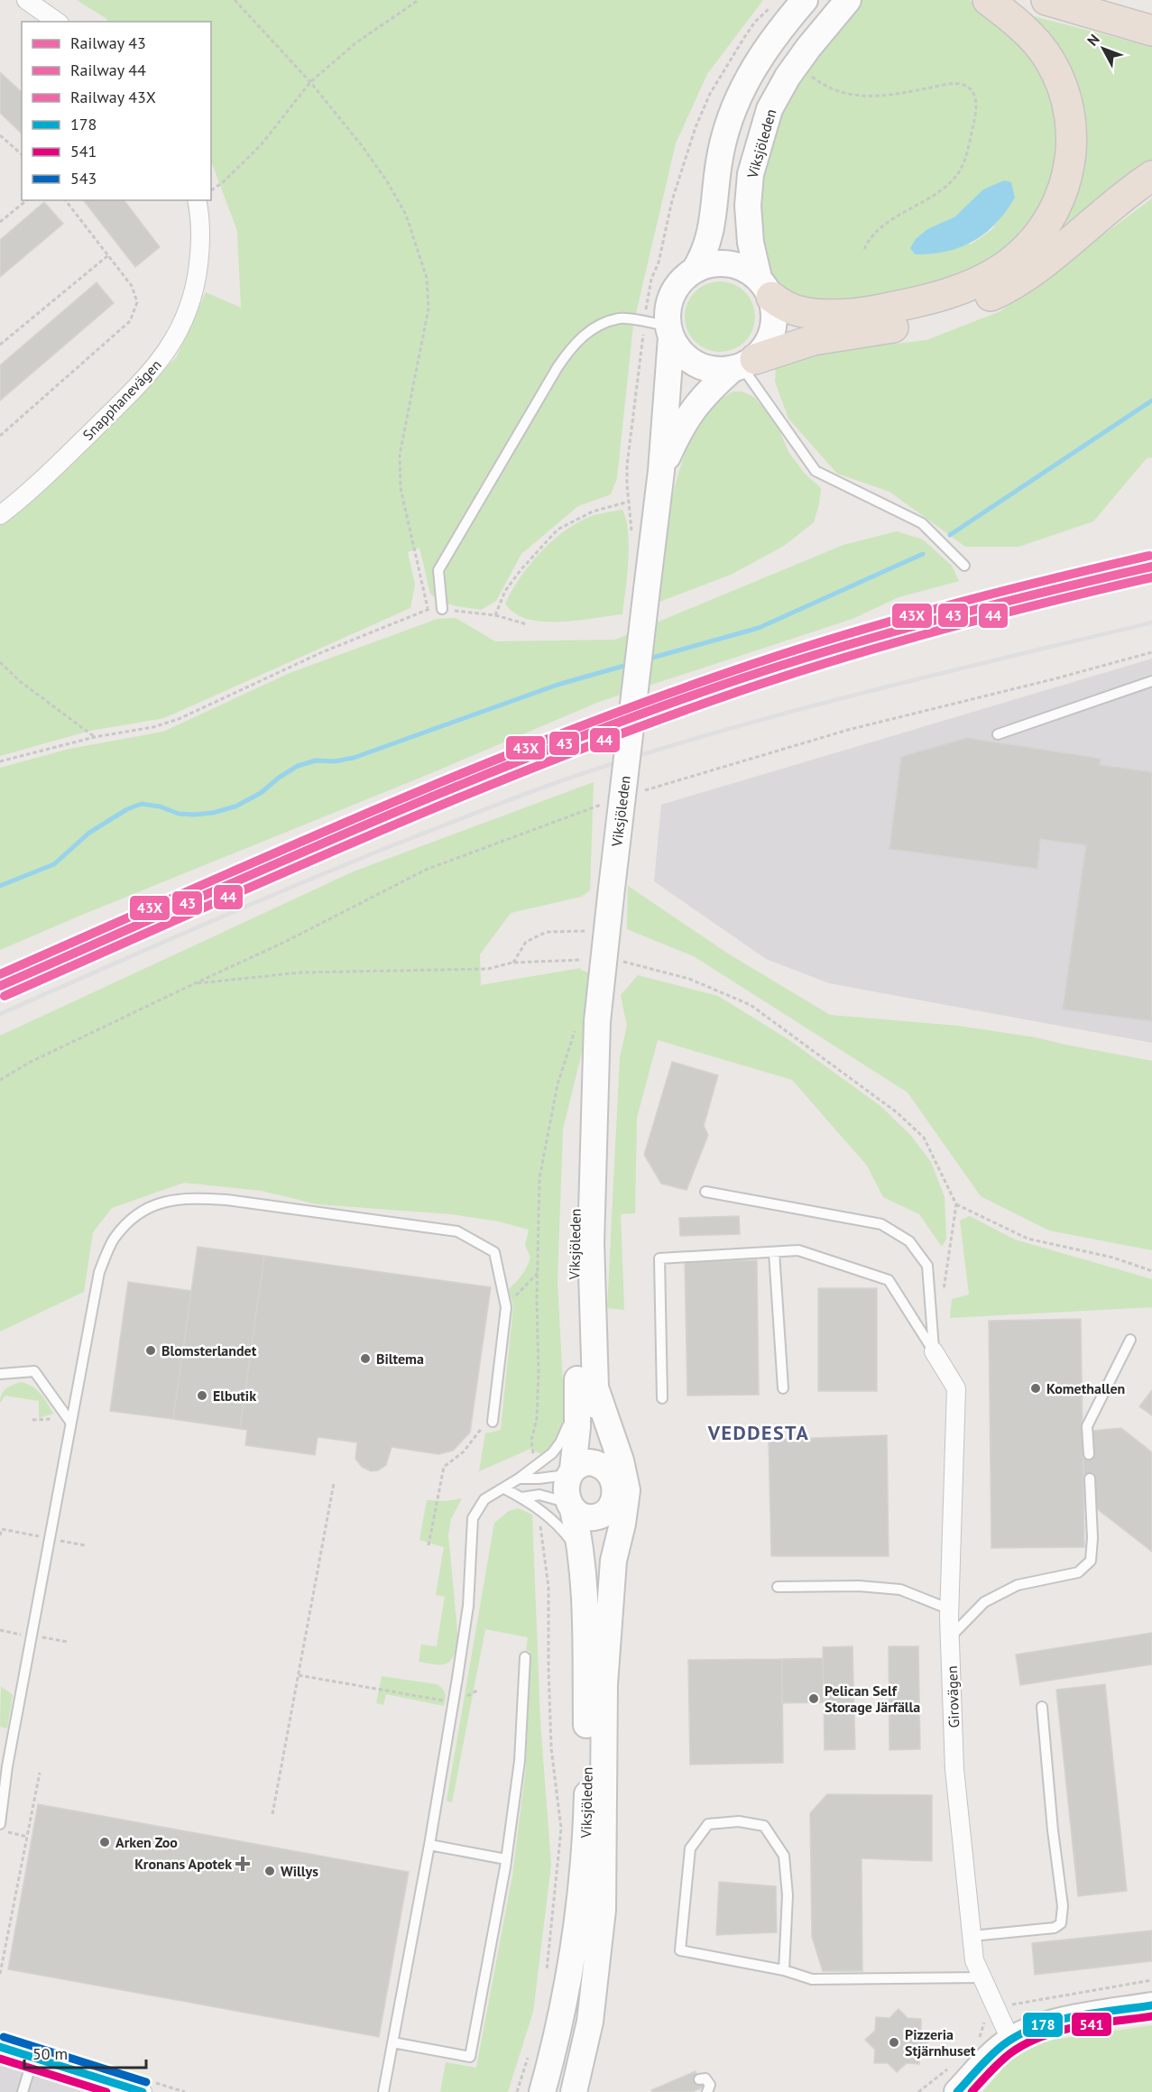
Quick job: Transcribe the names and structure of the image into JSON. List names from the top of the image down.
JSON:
{
  "streets": {
    "main road": ["Viksjöleden"],
    "street": ["Snapphanevägen", "Girovägen"]
  },
  "districts": ["VEDDESTA"],
  "places": {
    "other": [
      "Blomsterlandet",
      "Biltema",
      "Komethallen",
      "Elbutik",
      "Pelican Self Storage Järfälla",
      "Arken Zoo",
      "Willys",
      "Pizzeria Stjärnhuset"
    ],
    "health": ["Kronans Apotek"]
  },
  "lines": [
    "rail line 43X",
    "rail line 43",
    "rail line 44",
    "transit line 178",
    "transit line 541",
    "transit line 543"
  ],
  "legend": [
    "Railway 43",
    "Railway 44",
    "Railway 43X",
    "178",
    "541",
    "543"
  ],
  "scale_bar": "50 m",
  "north": "top left"
}
